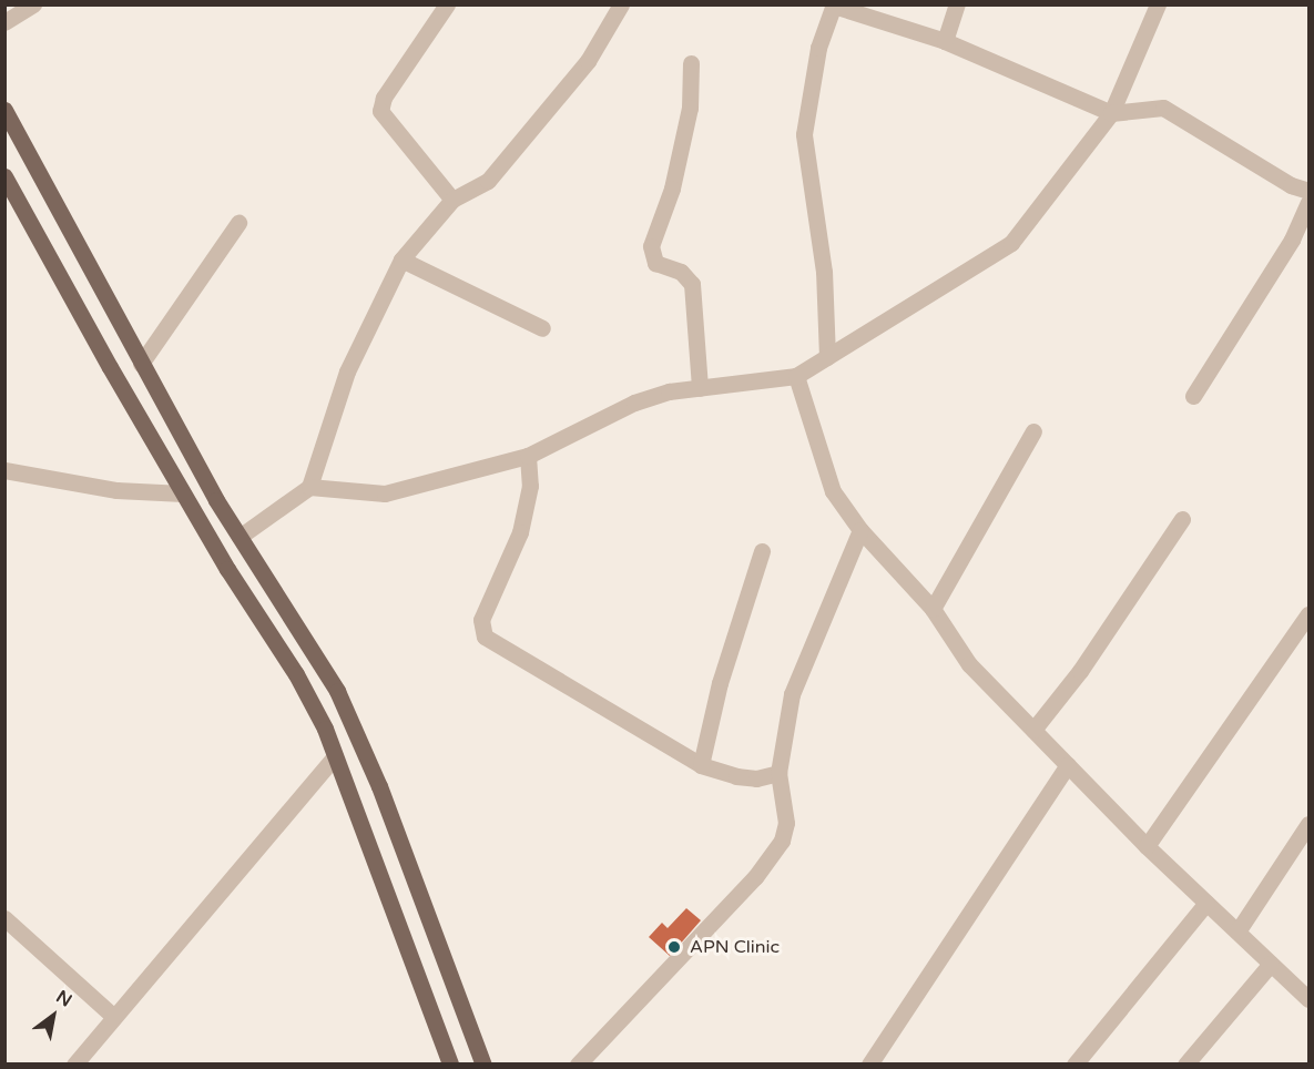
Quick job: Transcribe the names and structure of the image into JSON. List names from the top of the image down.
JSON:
{
  "places": ["APN Clinic"],
  "north": "top right"
}
